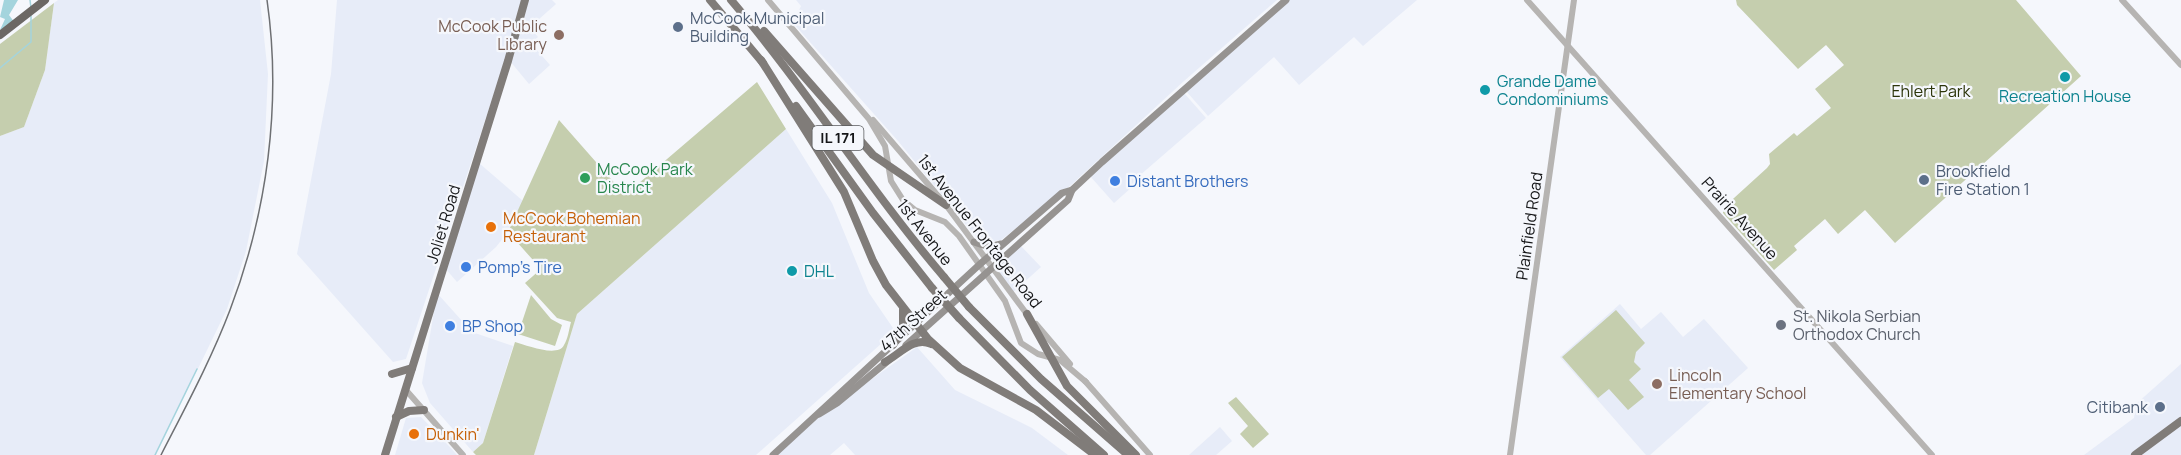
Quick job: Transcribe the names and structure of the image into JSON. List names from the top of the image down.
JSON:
{
  "streets": {
    "main road": [
      "IL 171",
      "Joliet Road",
      "1st Avenue",
      "47th Street"
    ],
    "street": ["Prairie Avenue", "Plainfield Road", "1st Avenue Frontage Road"]
  },
  "crossings": [
    ["Prairie Avenue", "Plainfield Road"],
    ["1st Avenue Frontage Road", "47th Street"]
  ],
  "parks": ["Ehlert Park"],
  "places": [
    "McCook Municipal Building",
    "McCook Public Library",
    "Recreation House",
    "Grande Dame Condominiums",
    "McCook Park District",
    "Brookfield Fire Station 1",
    "Distant Brothers",
    "McCook Bohemian Restaurant",
    "Pomp's Tire",
    "DHL",
    "St. Nikola Serbian Orthodox Church",
    "BP Shop",
    "Lincoln Elementary School",
    "Citibank",
    "Dunkin'"
  ]
}
